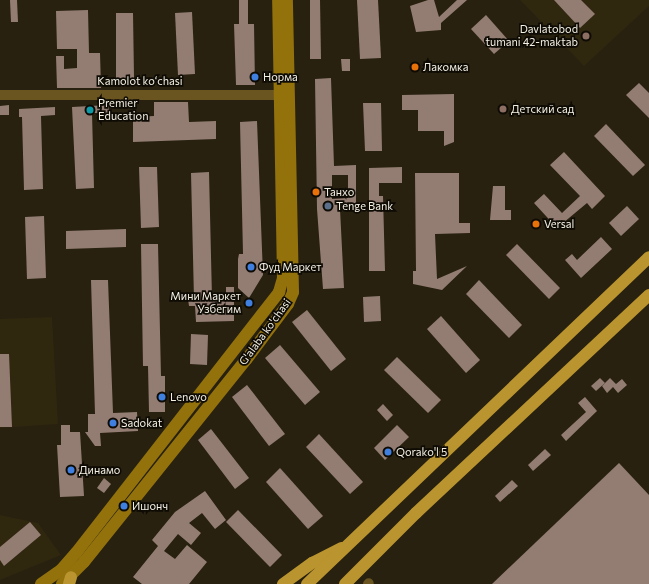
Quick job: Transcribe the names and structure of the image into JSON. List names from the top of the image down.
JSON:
{
  "streets": {
    "main road": ["G'alaba ko'chasi"],
    "street": ["Kamolot koʻchasi"]
  },
  "crossings": [
    ["Kamolot koʻchasi", "G'alaba ko'chasi"]
  ],
  "places": [
    "Davlatobod tumani 42-maktab",
    "Лакомка",
    "Норма",
    "Детский сад",
    "Premier Education",
    "Танхо",
    "Tenge Bank",
    "Versal",
    "Фуд Маркет",
    "Мини Маркет Узбегим",
    "Lenovo",
    "Sadokat",
    "Qorako'l 5",
    "Динамо",
    "Ишонч"
  ]
}
